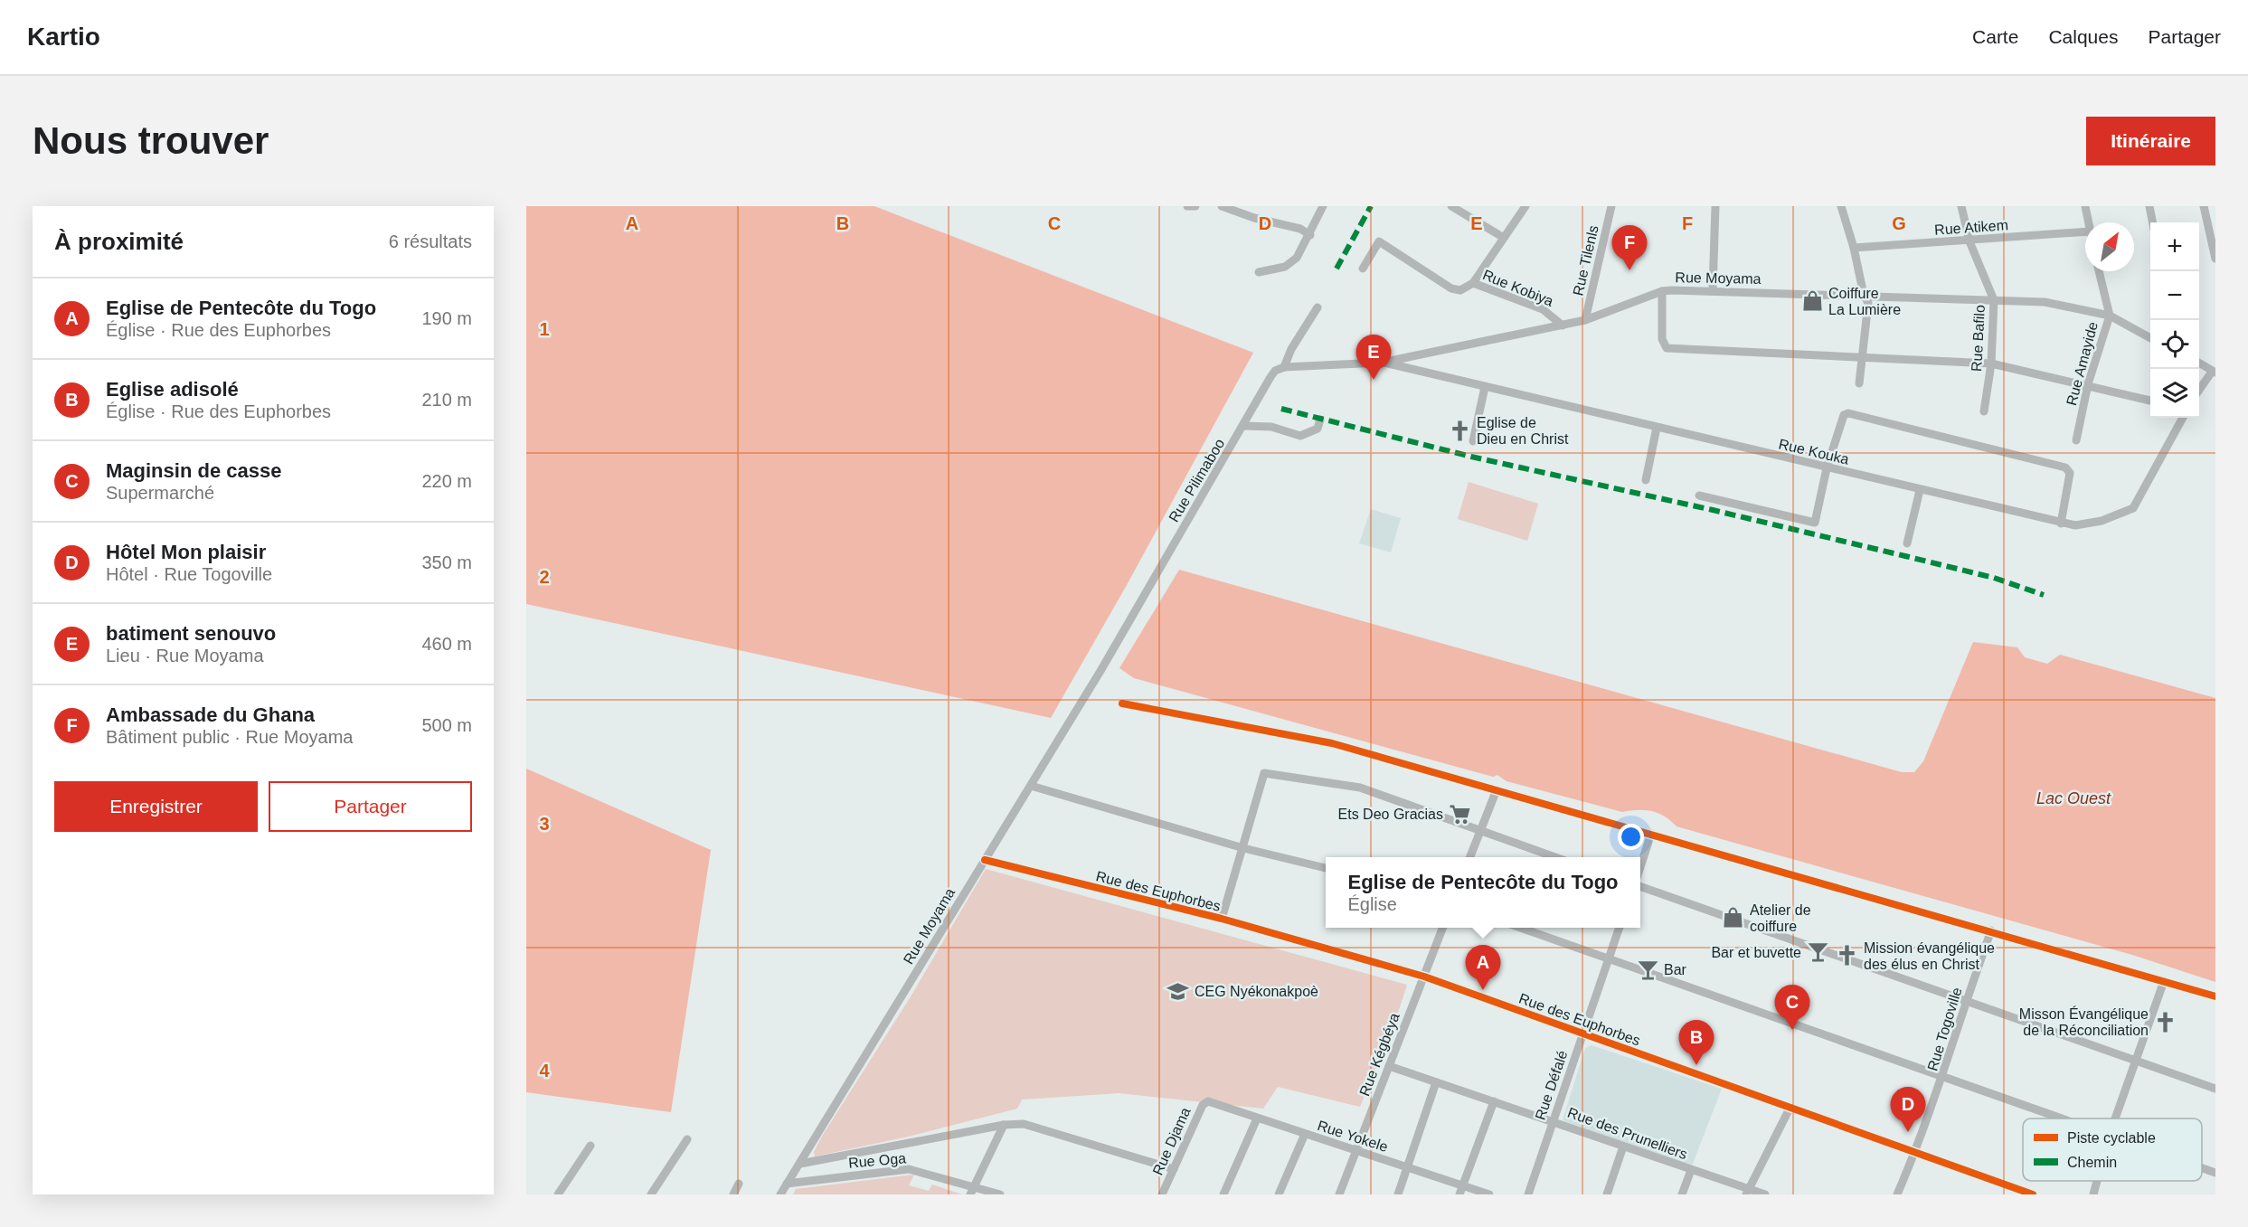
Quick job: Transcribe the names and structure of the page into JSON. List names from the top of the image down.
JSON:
{
  "streets": {
    "street": [
      "Rue Atikem",
      "Rue Tilenls",
      "Rue Moyama",
      "Rue Kobiya",
      "Rue Bafilo",
      "Rue Amayide",
      "Rue Kouka",
      "Rue Pilimaboo",
      "Rue des Euphorbes",
      "Rue Togoville",
      "Rue Kégbéya",
      "Rue Défalé",
      "Rue des Prunelliers",
      "Rue Yokele",
      "Rue Djama",
      "Rue Oga"
    ]
  },
  "crossings": [
    ["Rue Atikem", "Rue Bafilo"],
    ["Rue Tilenls", "Rue Moyama"],
    ["Rue Moyama", "Rue Kobiya"],
    ["Rue Moyama", "Rue Bafilo"],
    ["Rue Moyama", "Rue Amayide"],
    ["Rue Moyama", "Rue Kouka"],
    ["Rue Moyama", "Rue Pilimaboo"],
    ["Rue Moyama", "Rue des Euphorbes"],
    ["Rue Moyama", "Rue Oga"],
    ["Rue des Euphorbes", "Rue Togoville"],
    ["Rue des Euphorbes", "Rue Kégbéya"],
    ["Rue des Euphorbes", "Rue Défalé"],
    ["Rue Kégbéya", "Rue des Prunelliers"],
    ["Rue Kégbéya", "Rue Yokele"],
    ["Rue Défalé", "Rue des Prunelliers"],
    ["Rue Yokele", "Rue Djama"]
  ],
  "water": ["Lac Ouest"],
  "places": {
    "shop": ["Coiffure La Lumière", "Atelier de coiffure"],
    "church": ["Eglise de Dieu en Christ", "Mission évangélique des élus en Christ", "Misson Évangélique de la Réconciliation"],
    "supermarket": ["Ets Deo Gracias"],
    "bar": ["Bar et buvette", "Bar"],
    "school or university": ["CEG Nyékonakpoè"]
  },
  "legend": ["Piste cyclable", "Chemin"],
  "north": "top right",
  "page": {
    "header": "Kartio",
    "nav": ["Carte", "Calques", "Partager"],
    "buttons": [
      "Itinéraire",
      ["Enregistrer", "Partager"]
    ],
    "title": "Nous trouver",
    "heading": ["À proximité", "6 résultats"],
    "map_buttons": ["+", "−"],
    "pins": [
      "F",
      "E",
      "A",
      "C",
      "B",
      "D"
    ],
    "list": [
      {
        "mark": "A",
        "name": "Eglise de Pentecôte du Togo",
        "note": "Église · Rue des Euphorbes",
        "value": "190 m"
      },
      {
        "mark": "B",
        "name": "Eglise adisolé",
        "note": "Église · Rue des Euphorbes",
        "value": "210 m"
      },
      {
        "mark": "C",
        "name": "Maginsin de casse",
        "note": "Supermarché",
        "value": "220 m"
      },
      {
        "mark": "D",
        "name": "Hôtel Mon plaisir",
        "note": "Hôtel · Rue Togoville",
        "value": "350 m"
      },
      {
        "mark": "E",
        "name": "batiment senouvo",
        "note": "Lieu · Rue Moyama",
        "value": "460 m"
      },
      {
        "mark": "F",
        "name": "Ambassade du Ghana",
        "note": "Bâtiment public · Rue Moyama",
        "value": "500 m"
      }
    ],
    "popup": ["Eglise de Pentecôte du Togo", "Église"]
  },
  "grid": {
    "columns": [
      "A",
      "B",
      "C",
      "D",
      "E",
      "F",
      "G"
    ],
    "rows": [
      "1",
      "2",
      "3",
      "4"
    ]
  }
}
